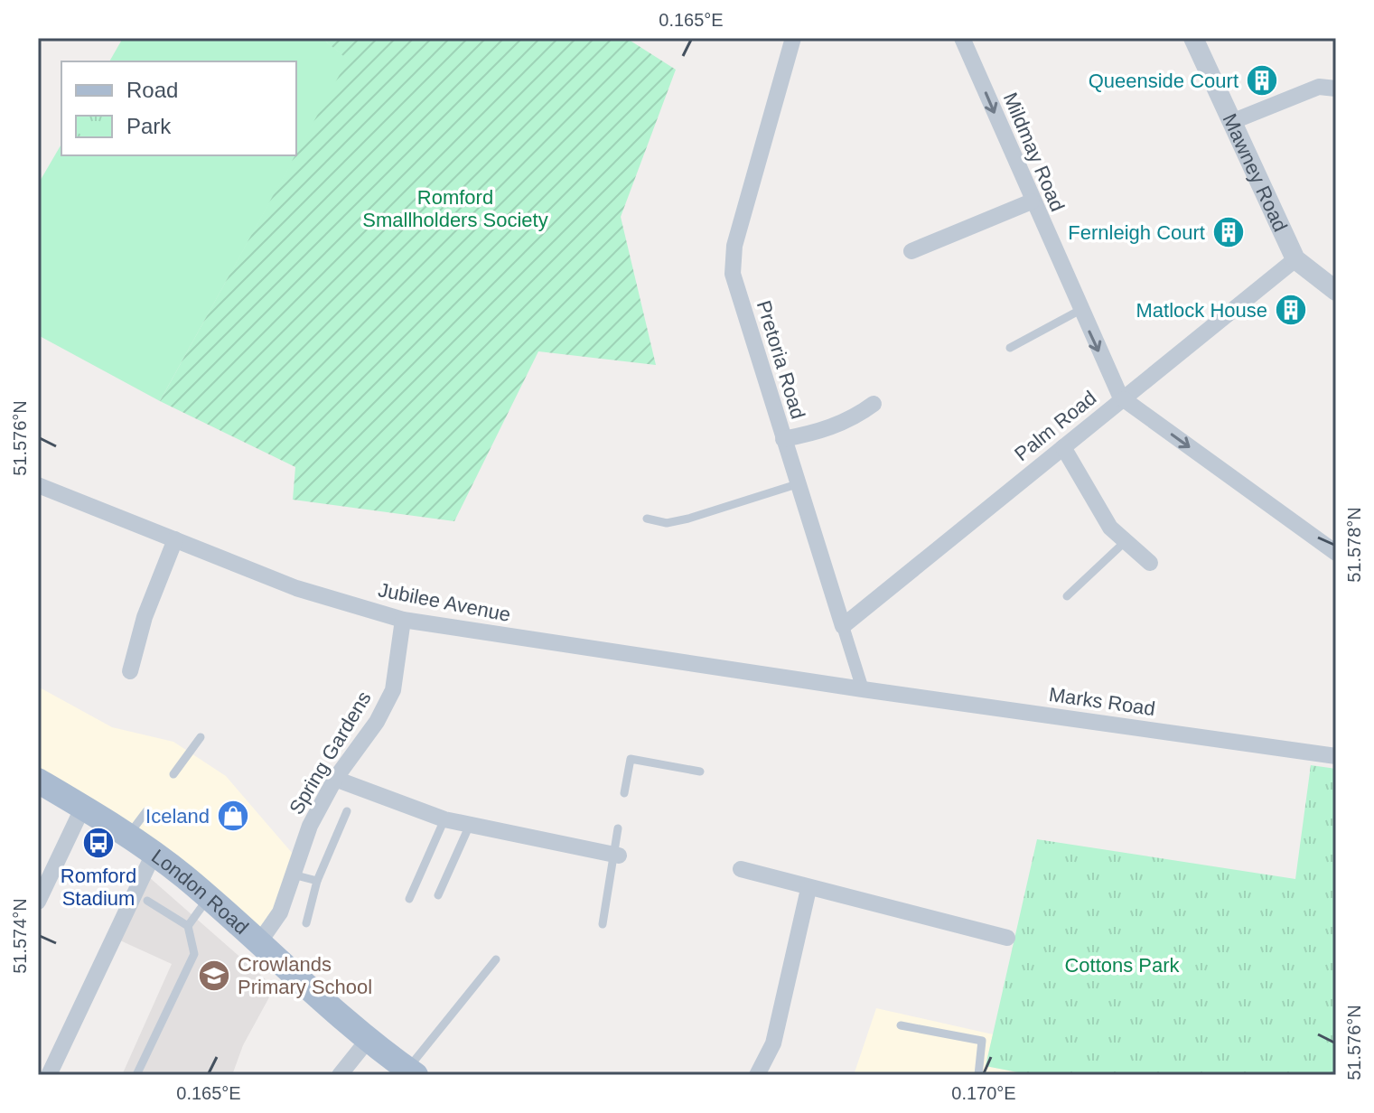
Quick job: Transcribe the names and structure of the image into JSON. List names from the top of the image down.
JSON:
{
  "streets": {
    "main road": ["London Road"],
    "street": [
      "Mildmay Road",
      "Mawney Road",
      "Pretoria Road",
      "Palm Road",
      "Jubilee Avenue",
      "Marks Road",
      "Spring Gardens"
    ]
  },
  "crossings": [
    ["Mildmay Road", "Palm Road"],
    ["Mawney Road", "Palm Road"],
    ["Pretoria Road", "Palm Road"],
    ["Pretoria Road", "Jubilee Avenue"],
    ["Pretoria Road", "Marks Road"],
    ["Jubilee Avenue", "Marks Road"],
    ["Jubilee Avenue", "Spring Gardens"],
    ["Spring Gardens", "London Road"]
  ],
  "one_way": ["Mildmay Road"],
  "parks": ["Romford Smallholders Society", "Cottons Park"],
  "places": {
    "building": ["Queenside Court", "Fernleigh Court", "Matlock House"],
    "shop": ["Iceland"],
    "bus stop": ["Romford Stadium"],
    "school or university": ["Crowlands Primary School"]
  },
  "legend": ["Road", "Park"],
  "coordinates": [
    "0.165°E",
    "51.576°N",
    "51.578°N",
    "51.574°N",
    "0.170°E"
  ]
}
